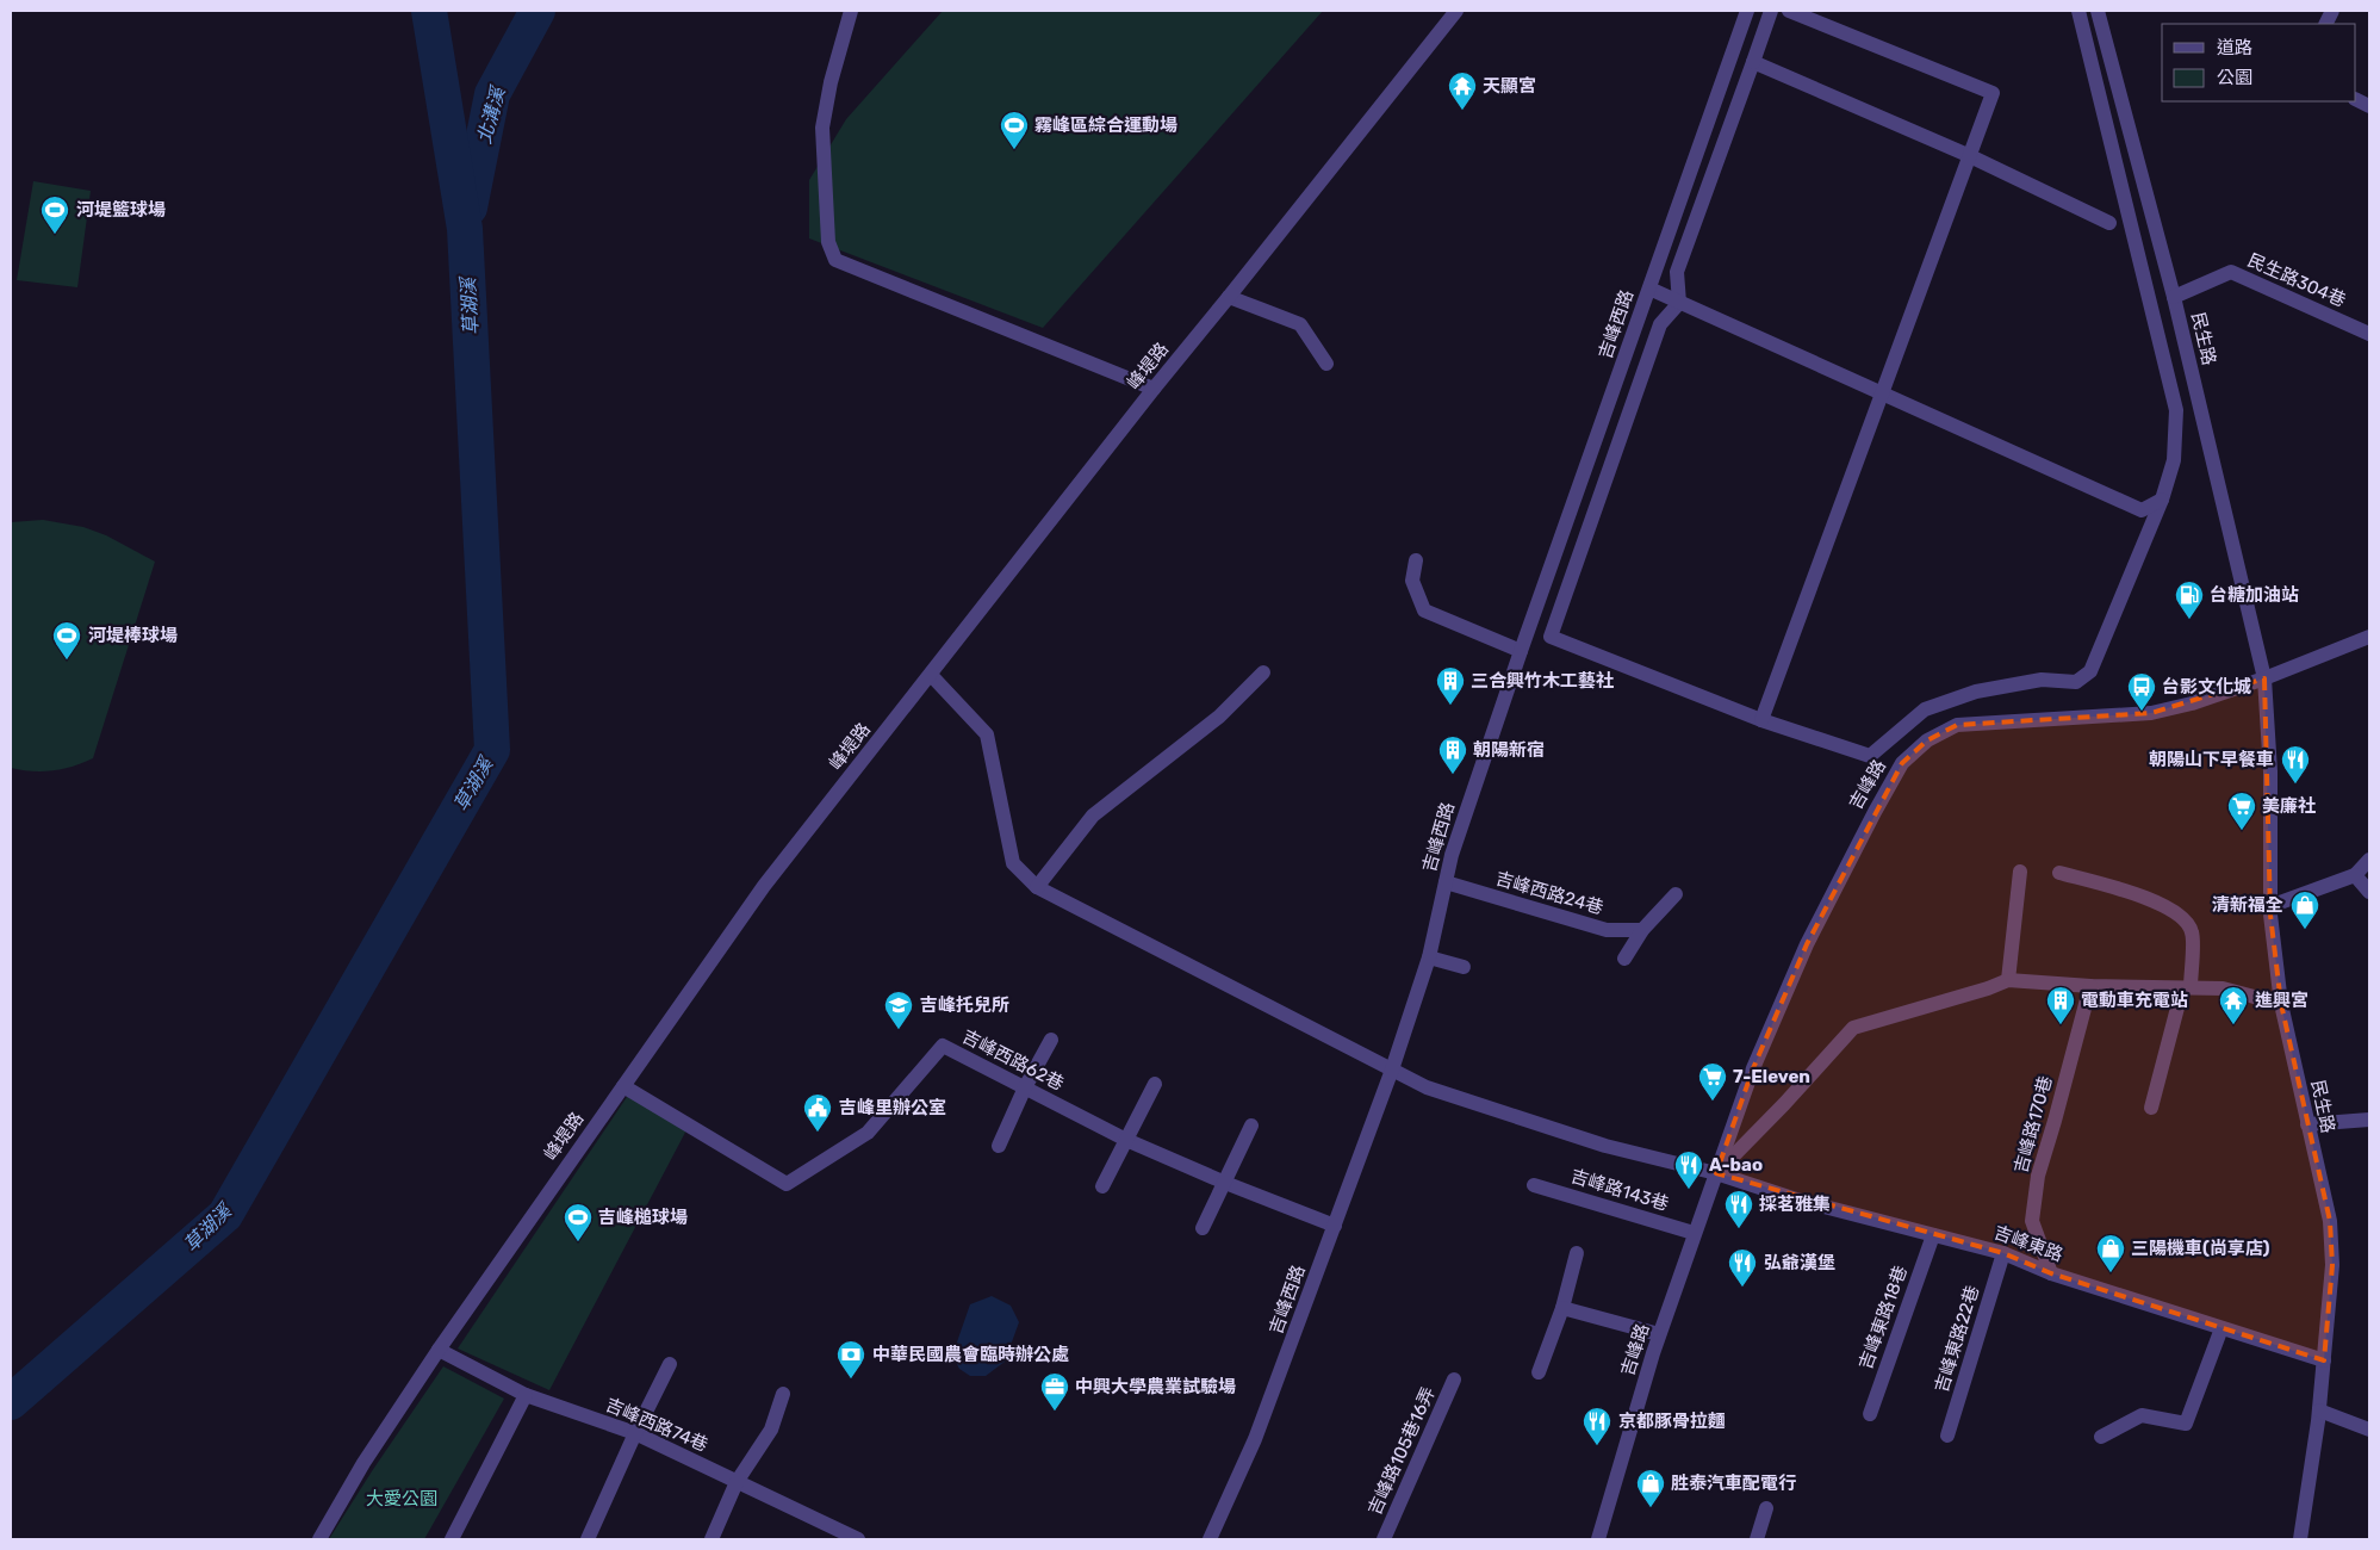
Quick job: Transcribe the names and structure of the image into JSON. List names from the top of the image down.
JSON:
{
  "streets": {
    "street": [
      "民生路304巷",
      "吉峰西路",
      "民生路",
      "峰堤路",
      "吉峰路",
      "吉峰西路24巷",
      "吉峰西路62巷",
      "吉峰路170巷",
      "吉峰路143巷",
      "吉峰東路",
      "吉峰東路18巷",
      "吉峰東路22巷",
      "吉峰西路74巷",
      "吉峰路105巷16弄"
    ]
  },
  "crossings": [
    ["民生路304巷", "民生路"],
    ["吉峰西路", "吉峰西路24巷"],
    ["吉峰西路", "吉峰西路62巷"],
    ["民生路", "吉峰路"],
    ["民生路", "吉峰東路"],
    ["峰堤路", "吉峰西路62巷"],
    ["峰堤路", "吉峰西路74巷"],
    ["吉峰路", "吉峰路170巷"],
    ["吉峰路", "吉峰路143巷"],
    ["吉峰路", "吉峰東路"],
    ["吉峰路170巷", "吉峰東路"],
    ["吉峰東路", "吉峰東路18巷"],
    ["吉峰東路", "吉峰東路22巷"]
  ],
  "water": ["北溝溪", "草湖溪"],
  "parks": ["大愛公園"],
  "places": {
    "temple": ["天顯宮", "進興宮"],
    "sports": [
      "霧峰區綜合運動場",
      "河堤籃球場",
      "河堤棒球場",
      "吉峰槌球場"
    ],
    "fuel station": ["台糖加油站"],
    "building": ["三合興竹木工藝社", "朝陽新宿", "電動車充電站"],
    "bus stop": ["台影文化城"],
    "restaurant": [
      "朝陽山下早餐車",
      "A-bao",
      "採茗雅集",
      "弘爺漢堡",
      "京都豚骨拉麵"
    ],
    "supermarket": ["美廉社", "7-Eleven"],
    "shop": ["清新福全", "三陽機車(尚享店)", "胜泰汽車配電行"],
    "school or university": ["吉峰托兒所"],
    "public building": ["吉峰里辦公室"],
    "bank": ["中華民國農會臨時辦公處"],
    "office": ["中興大學農業試驗場"]
  },
  "legend": ["道路", "公園"]
}
